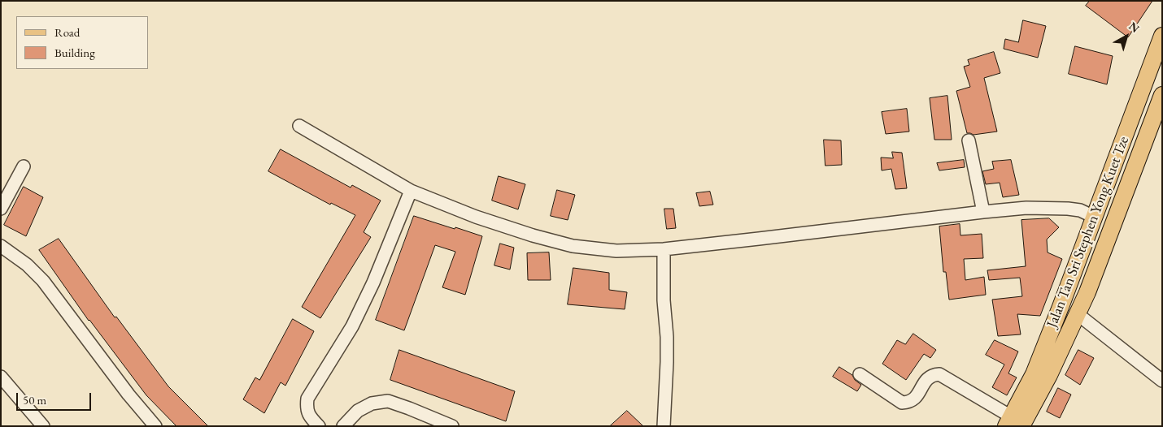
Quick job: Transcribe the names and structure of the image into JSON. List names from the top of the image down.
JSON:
{
  "streets": {
    "main road": ["Jalan Tan Sri Stephen Yong Kuet Tze"]
  },
  "legend": ["Road", "Building"],
  "scale_bar": "50 m",
  "north": "top right"
}
